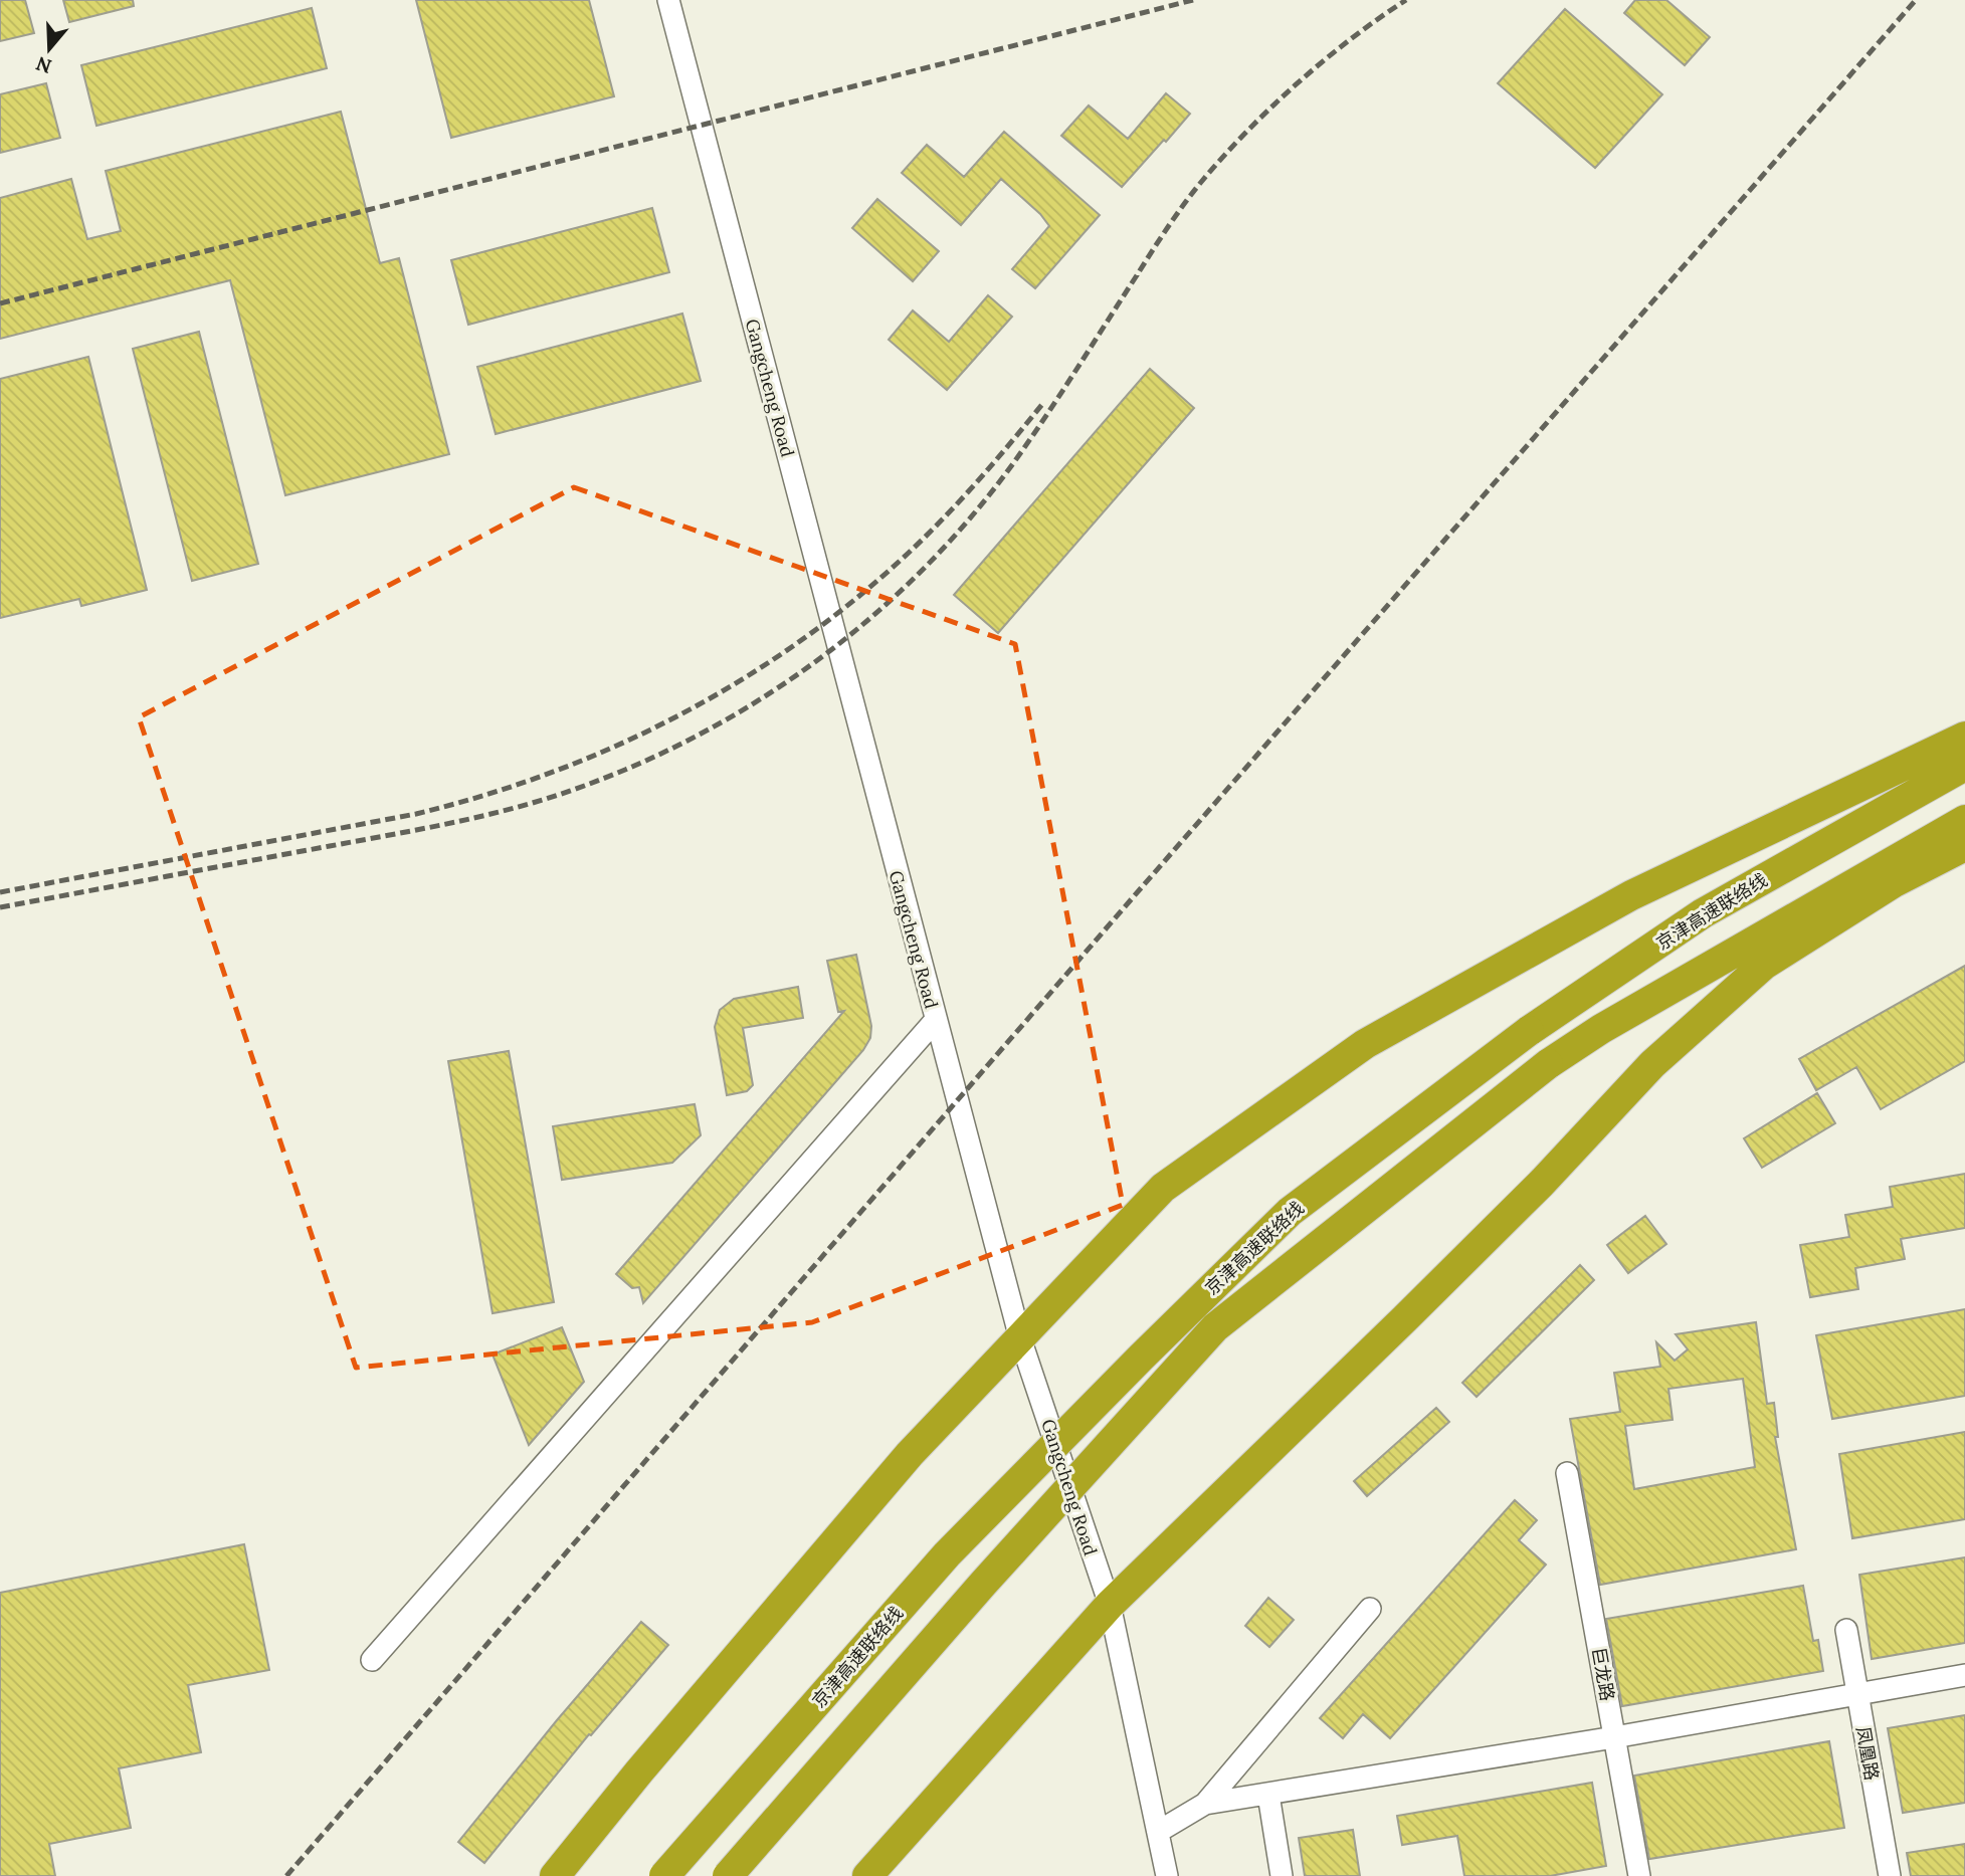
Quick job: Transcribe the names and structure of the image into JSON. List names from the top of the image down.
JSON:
{
  "streets": {
    "highway": ["京津高速联络线"],
    "street": ["Gangcheng Road", "巨龙路", "凤凰路"]
  },
  "north": "bottom"
}
